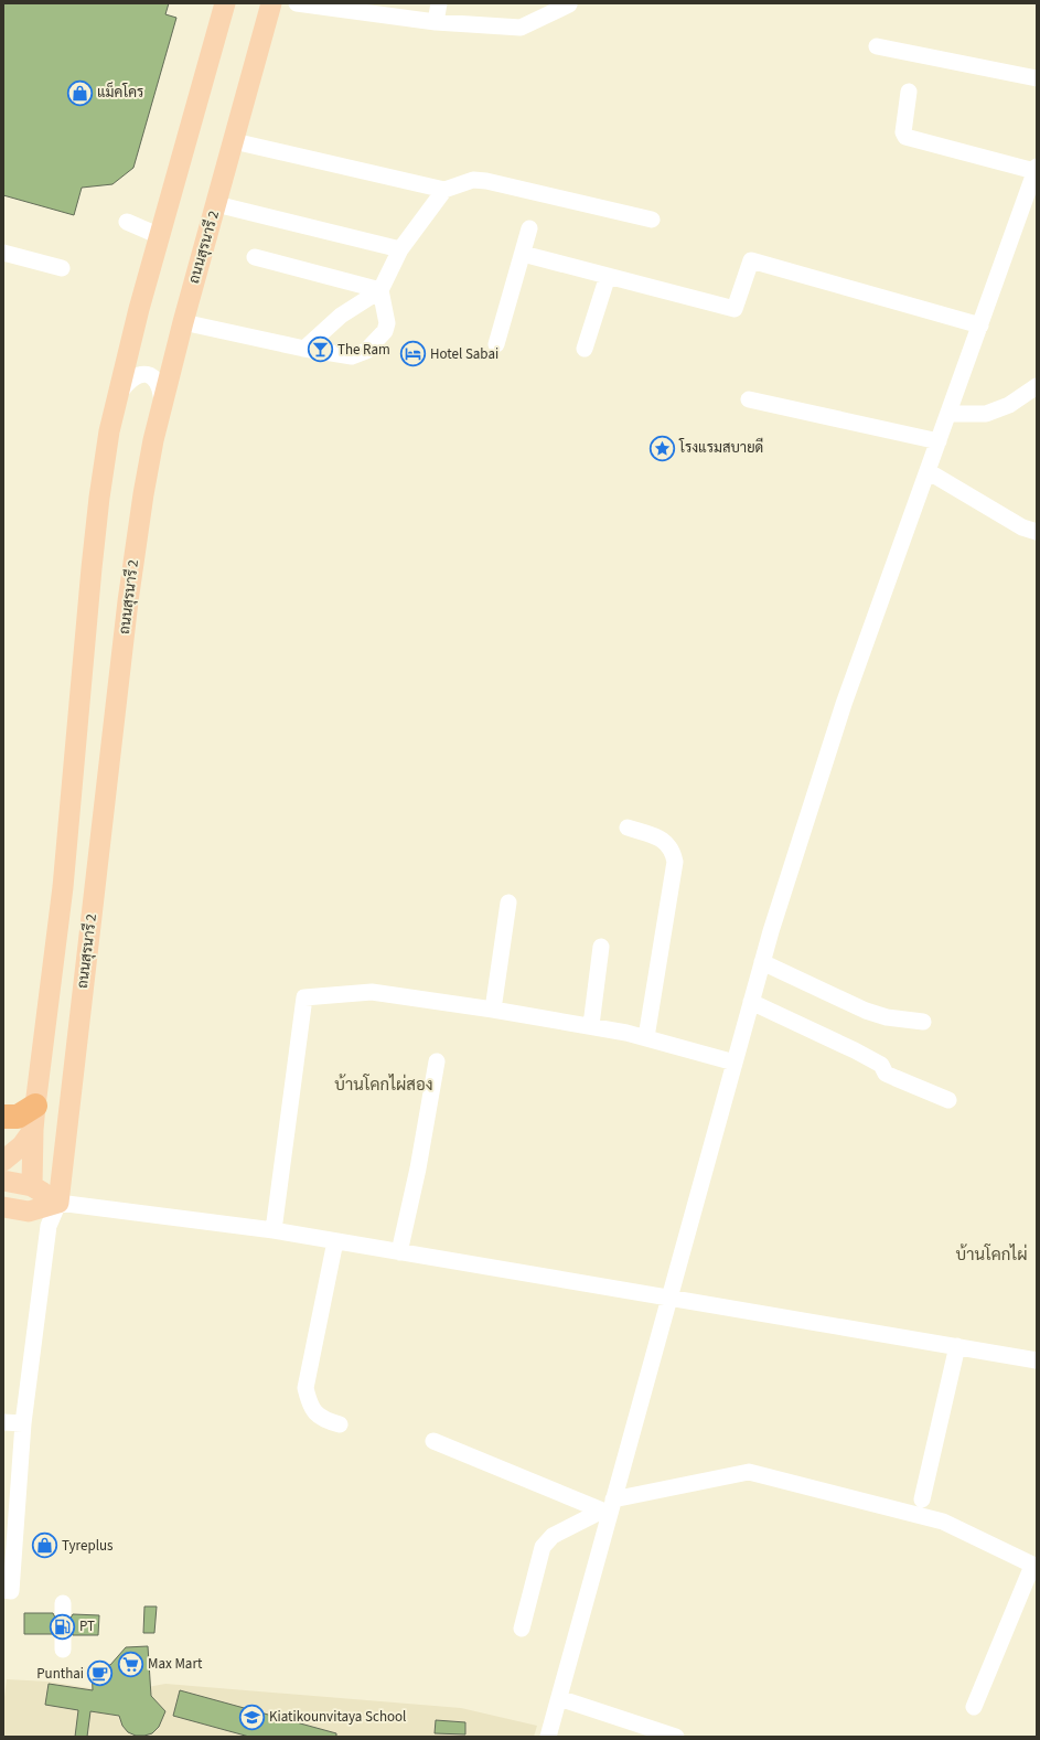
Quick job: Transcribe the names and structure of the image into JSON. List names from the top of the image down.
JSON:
{
  "streets": {
    "main road": ["ถนนสุรนารี 2"]
  },
  "districts": ["บ้านโคกไผ่สอง", "บ้านโคกไผ่"],
  "places": {
    "shop": ["แม็คโคร", "Tyreplus"],
    "bar": ["The Ram"],
    "hotel": ["Hotel Sabai"],
    "place": ["โรงแรมสบายดี"],
    "fuel station": ["PT"],
    "supermarket": ["Max Mart"],
    "cafe": ["Punthai"],
    "school or university": ["Kiatikounvitaya School"]
  }
}
